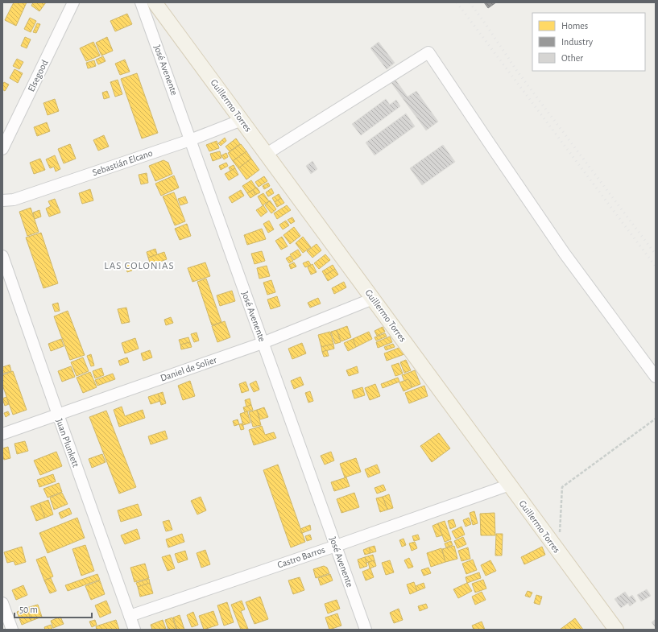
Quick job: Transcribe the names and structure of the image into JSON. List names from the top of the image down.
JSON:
{
  "streets": {
    "main road": ["Guillermo Torres"],
    "street": [
      "José Avenente",
      "Elsegood",
      "Sebastián Elcano",
      "Daniel de Solier",
      "Juan Plunkett",
      "Castro Barros"
    ]
  },
  "crossings": [
    ["José Avenente", "Sebastián Elcano"],
    ["José Avenente", "Daniel de Solier"],
    ["José Avenente", "Castro Barros"],
    ["Guillermo Torres", "Sebastián Elcano"],
    ["Guillermo Torres", "Daniel de Solier"],
    ["Guillermo Torres", "Castro Barros"],
    ["Daniel de Solier", "Juan Plunkett"],
    ["Juan Plunkett", "Castro Barros"]
  ],
  "districts": ["LAS COLONIAS"],
  "legend": ["Homes", "Industry", "Other"],
  "scale_bar": "50 m"
}
